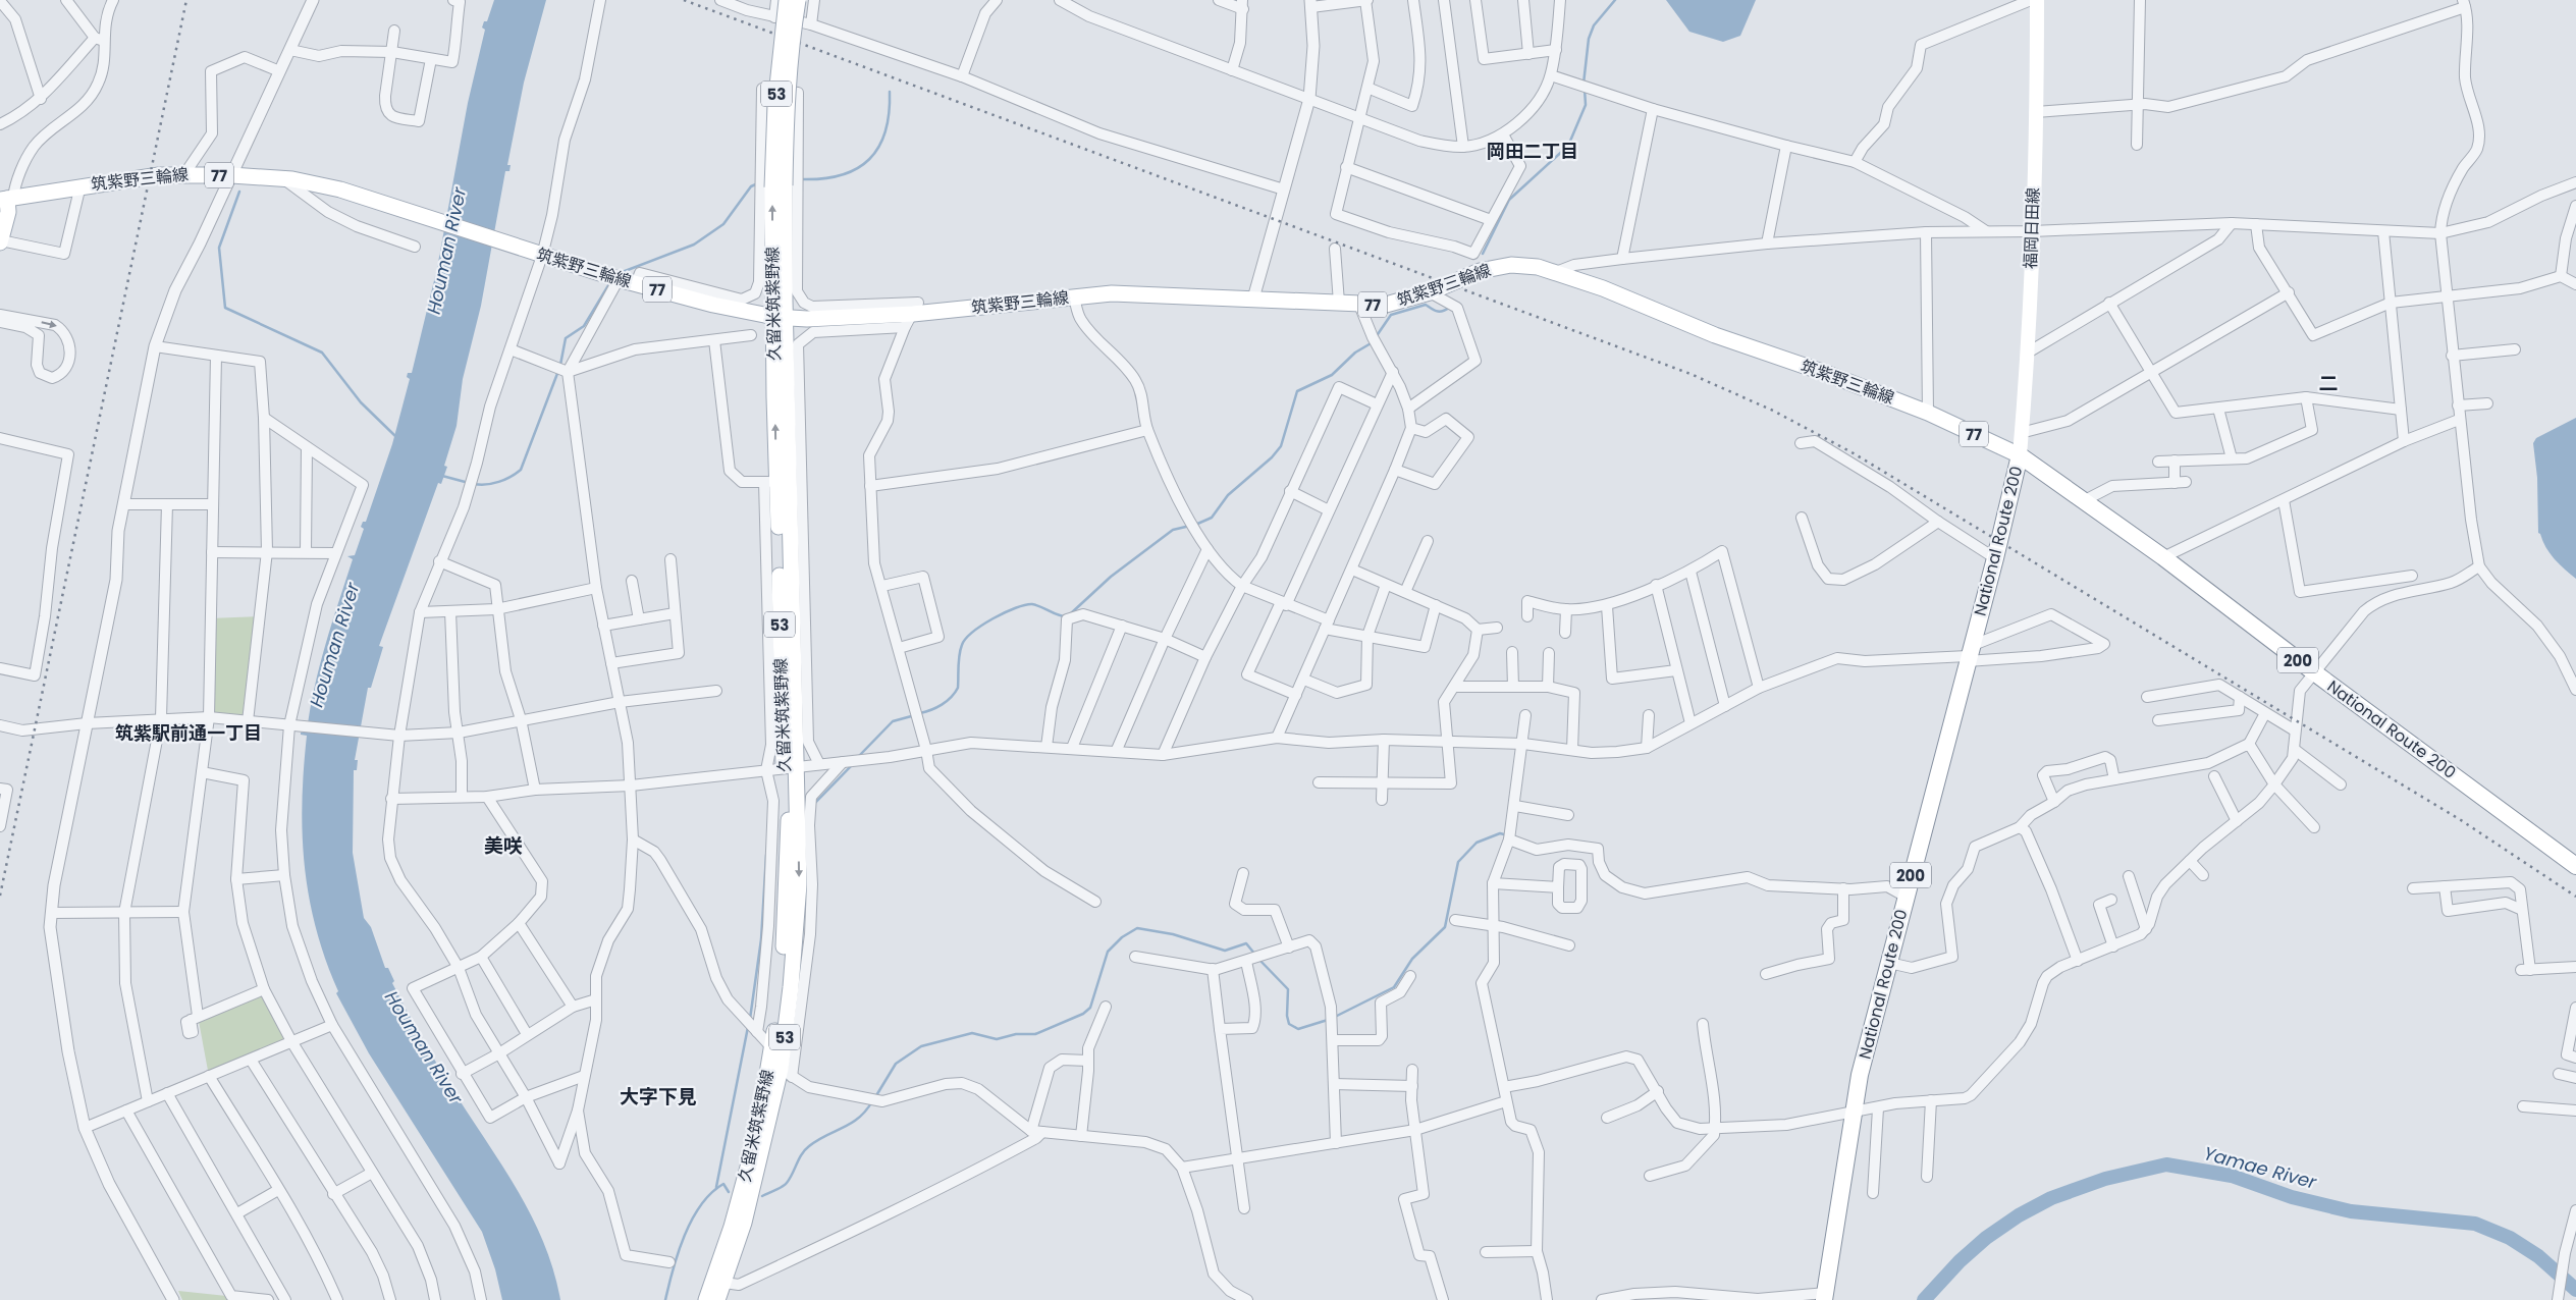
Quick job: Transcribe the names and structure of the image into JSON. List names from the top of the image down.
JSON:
{
  "streets": {
    "highway": ["National Route 200", "200"],
    "main road": [
      "53",
      "77",
      "筑紫野三輪線",
      "福岡日田線",
      "久留米筑紫野線"
    ]
  },
  "crossings": [
    ["筑紫野三輪線", "福岡日田線"],
    ["筑紫野三輪線", "久留米筑紫野線"],
    ["筑紫野三輪線", "National Route 200"],
    ["福岡日田線", "National Route 200"]
  ],
  "districts": [
    "岡田二丁目",
    "二",
    "筑紫駅前通一丁目",
    "美咲",
    "大字下見"
  ],
  "water": ["Houman River", "Yamae River"]
}
